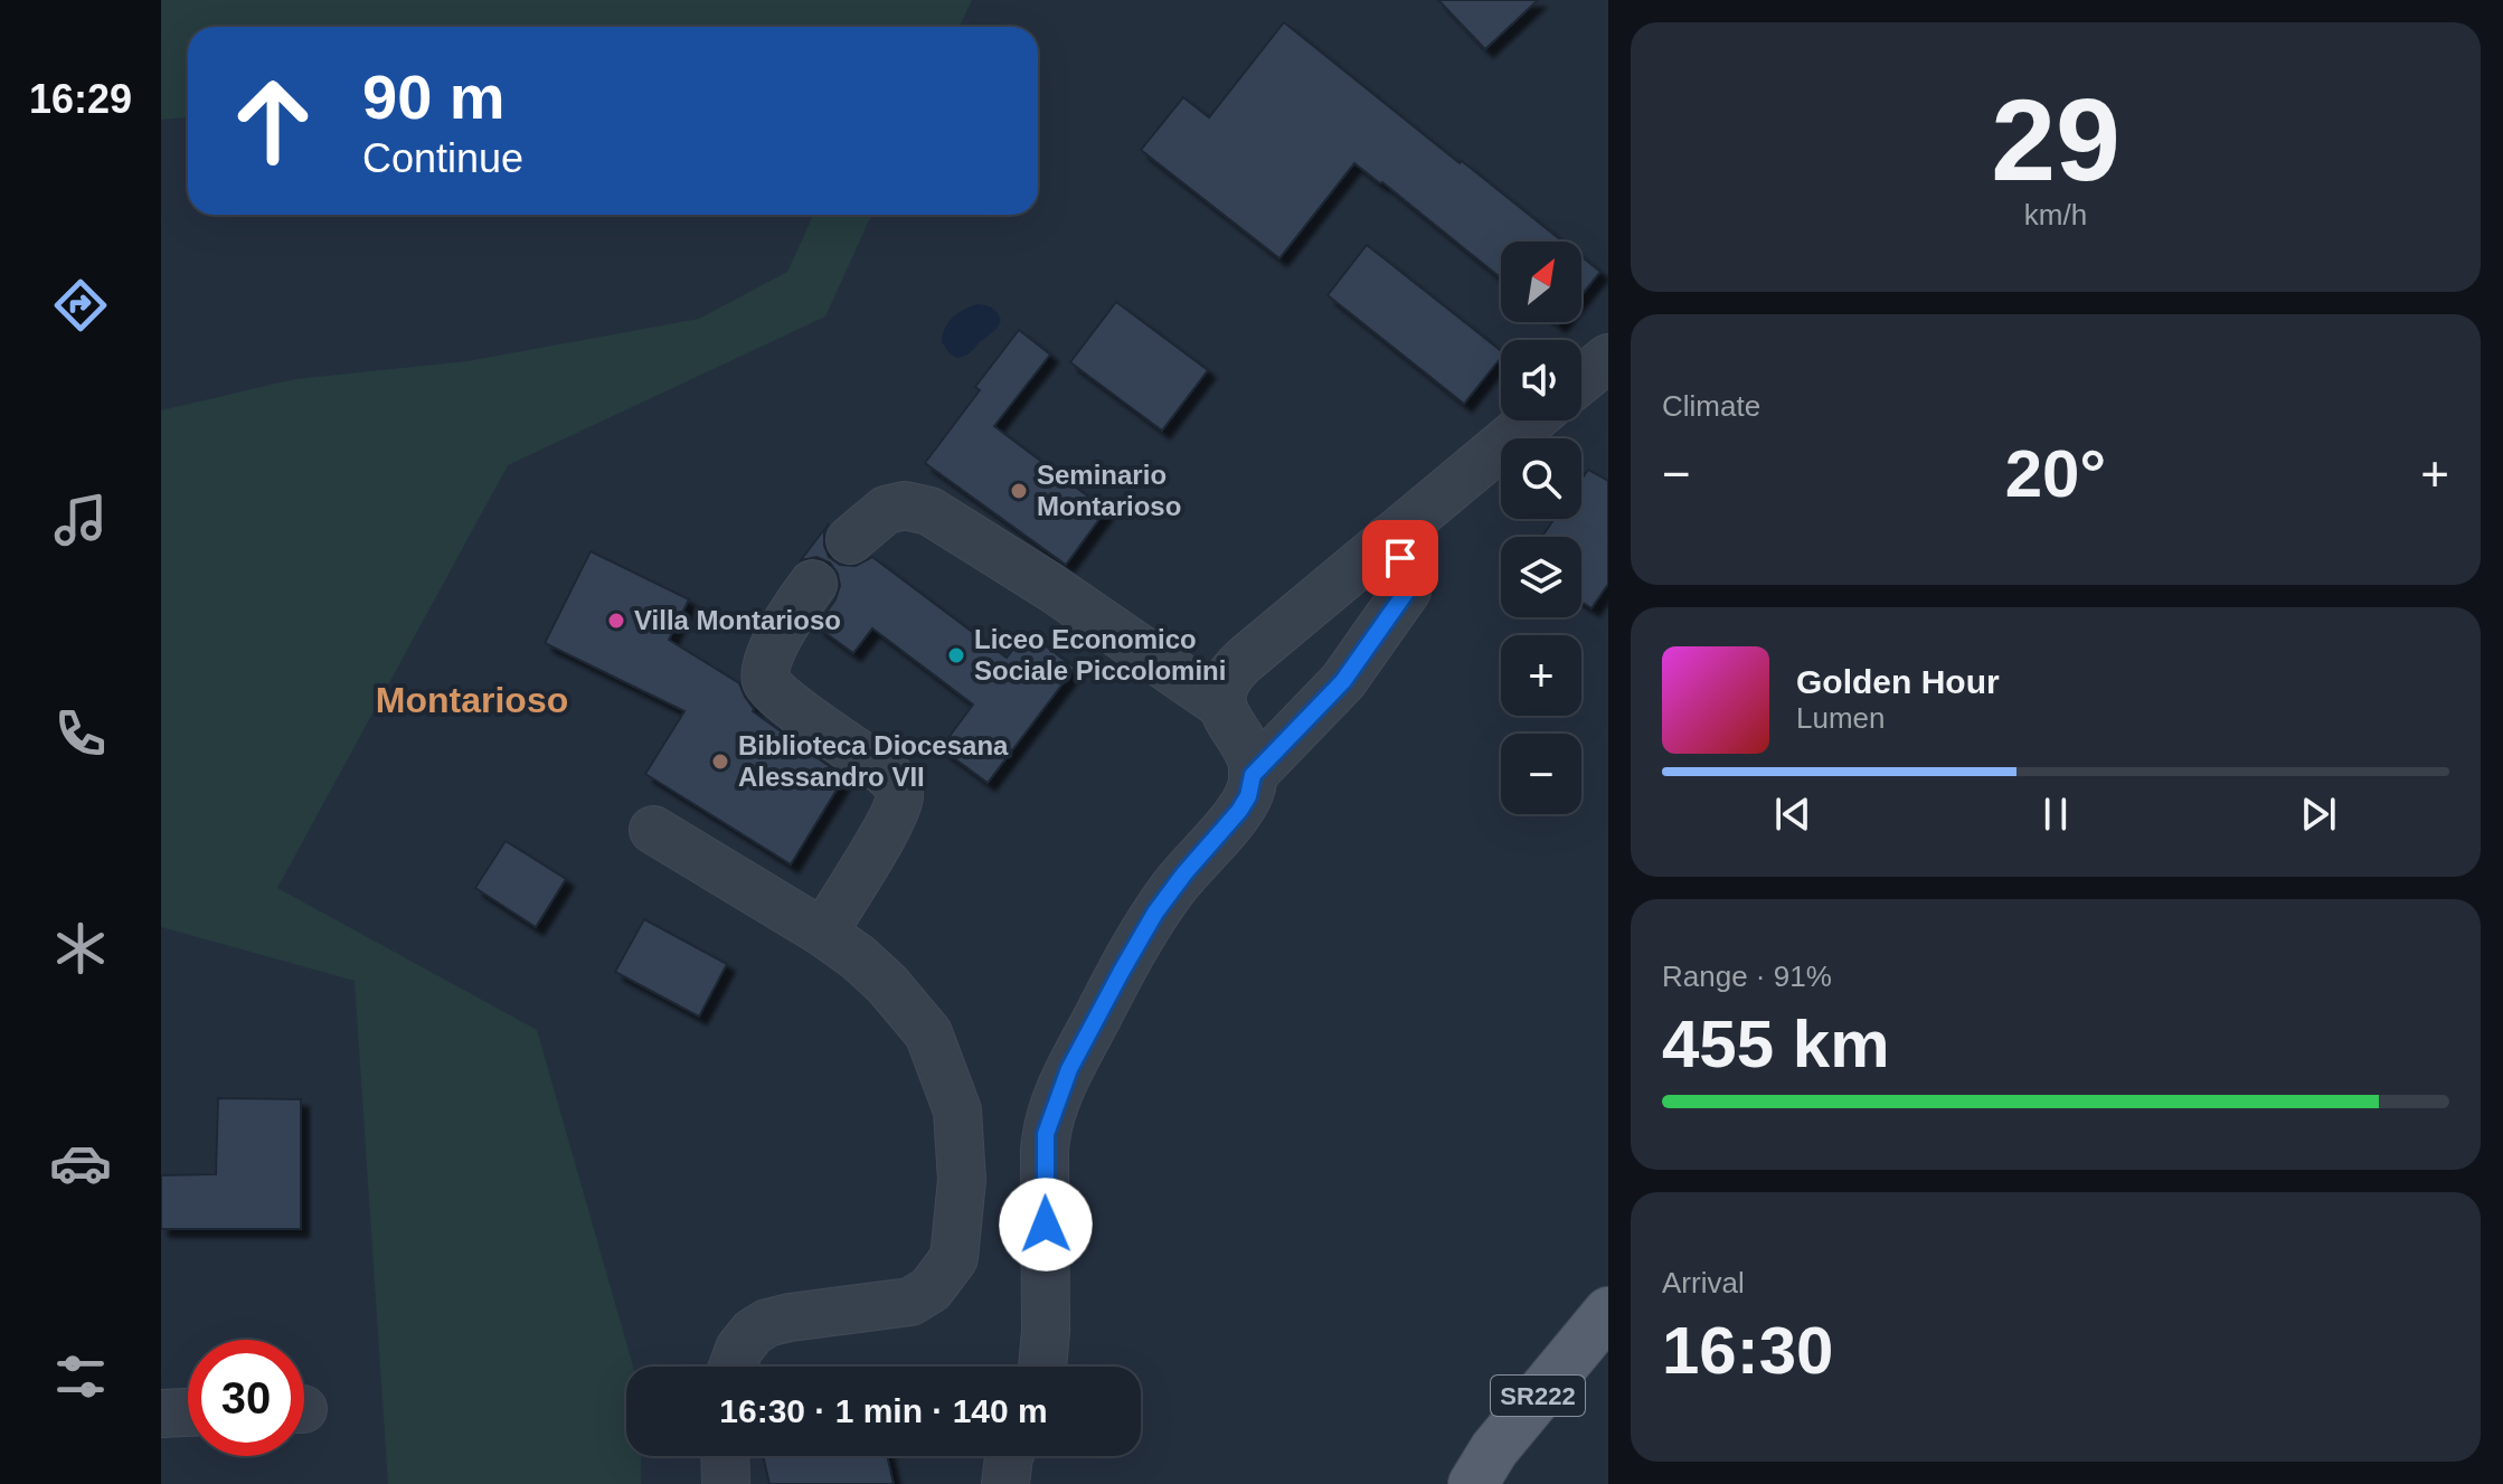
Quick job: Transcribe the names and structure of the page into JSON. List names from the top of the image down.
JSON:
{
  "streets": {
    "main road": ["SR222"]
  },
  "districts": ["Montarioso"],
  "places": [
    "Seminario Montarioso",
    "Villa Montarioso",
    "Liceo Economico Sociale Piccolomini",
    "Biblioteca Diocesana Alessandro VII"
  ],
  "north": "top right",
  "page": {
    "tabs": "16:29",
    "tile": [
      ["29", "km/h"],
      "Climate",
      ["Range · 91%", "455 km"],
      ["Arrival", "16:30"]
    ],
    "turn": ["90 m", "Continue"],
    "map_buttons": ["+", "−"],
    "heat": ["−", "20°", "+"],
    "song": ["Golden Hour", "Lumen"],
    "limit": "30",
    "trip": "16:30 · 1 min · 140 m"
  }
}
